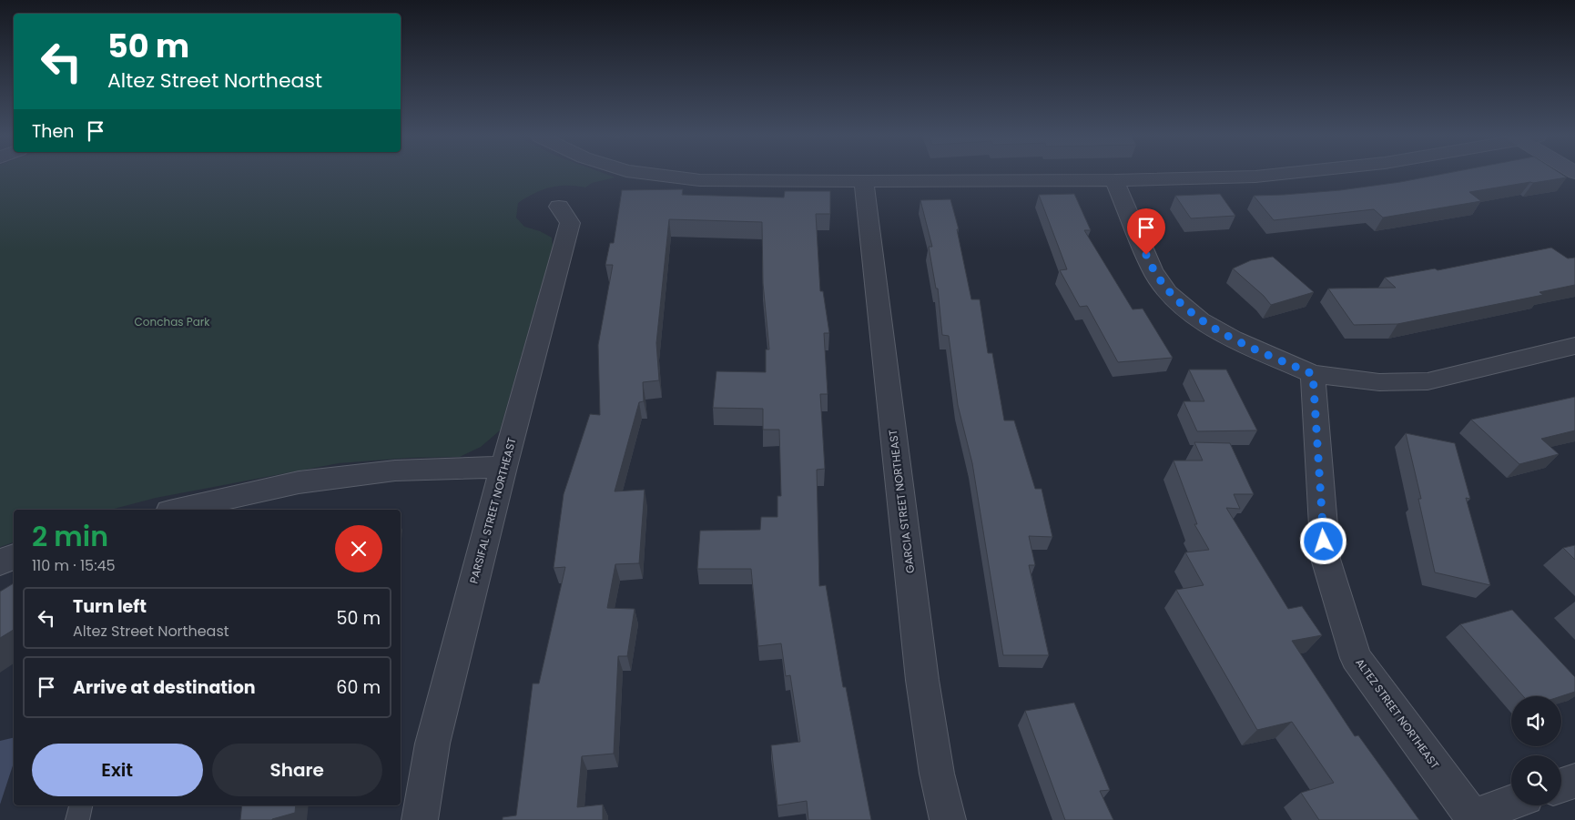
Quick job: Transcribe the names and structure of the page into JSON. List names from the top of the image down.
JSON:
{
  "streets": {
    "street": ["GARCIA STREET NORTHEAST", "PARSIFAL STREET NORTHEAST", "ALTEZ STREET NORTHEAST"]
  },
  "parks": ["Conchas Park"],
  "page": {
    "turn": ["50 m", "Altez Street Northeast"],
    "then": "Then",
    "heading": ["2 min", "110 m · 15:45"],
    "list": [
      {
        "name": "Turn left",
        "note": "Altez Street Northeast",
        "value": "50 m"
      },
      {
        "name": "Arrive at destination",
        "value": "60 m"
      }
    ],
    "buttons": ["Exit", "Share"]
  }
}
